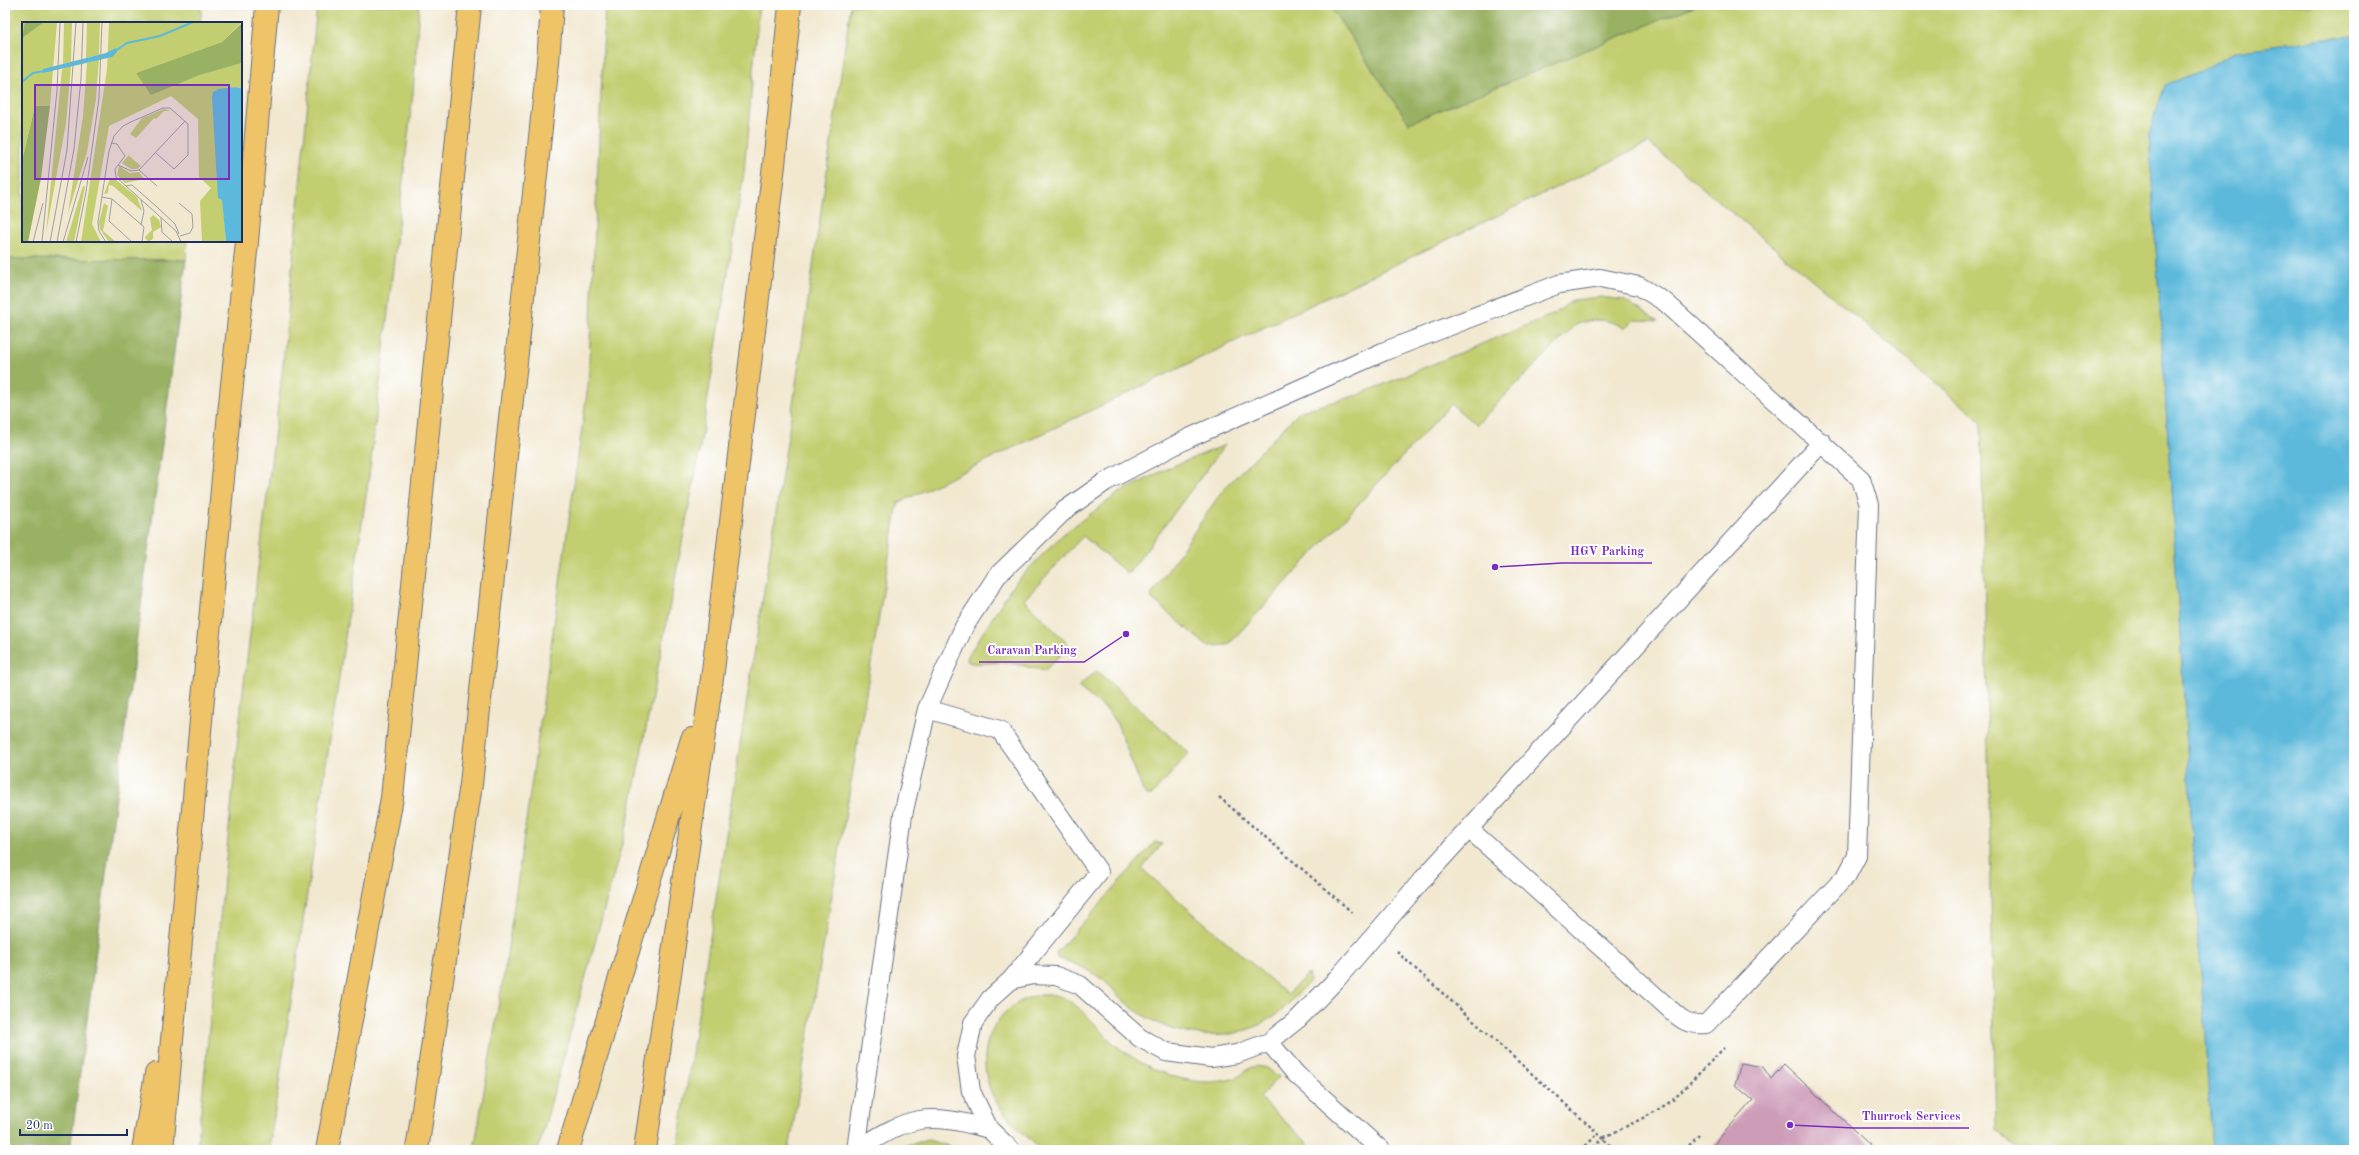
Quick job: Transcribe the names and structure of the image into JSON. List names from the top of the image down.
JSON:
{
  "places": ["HGV Parking", "Caravan Parking", "Thurrock Services"],
  "scale_bar": "20 m"
}
